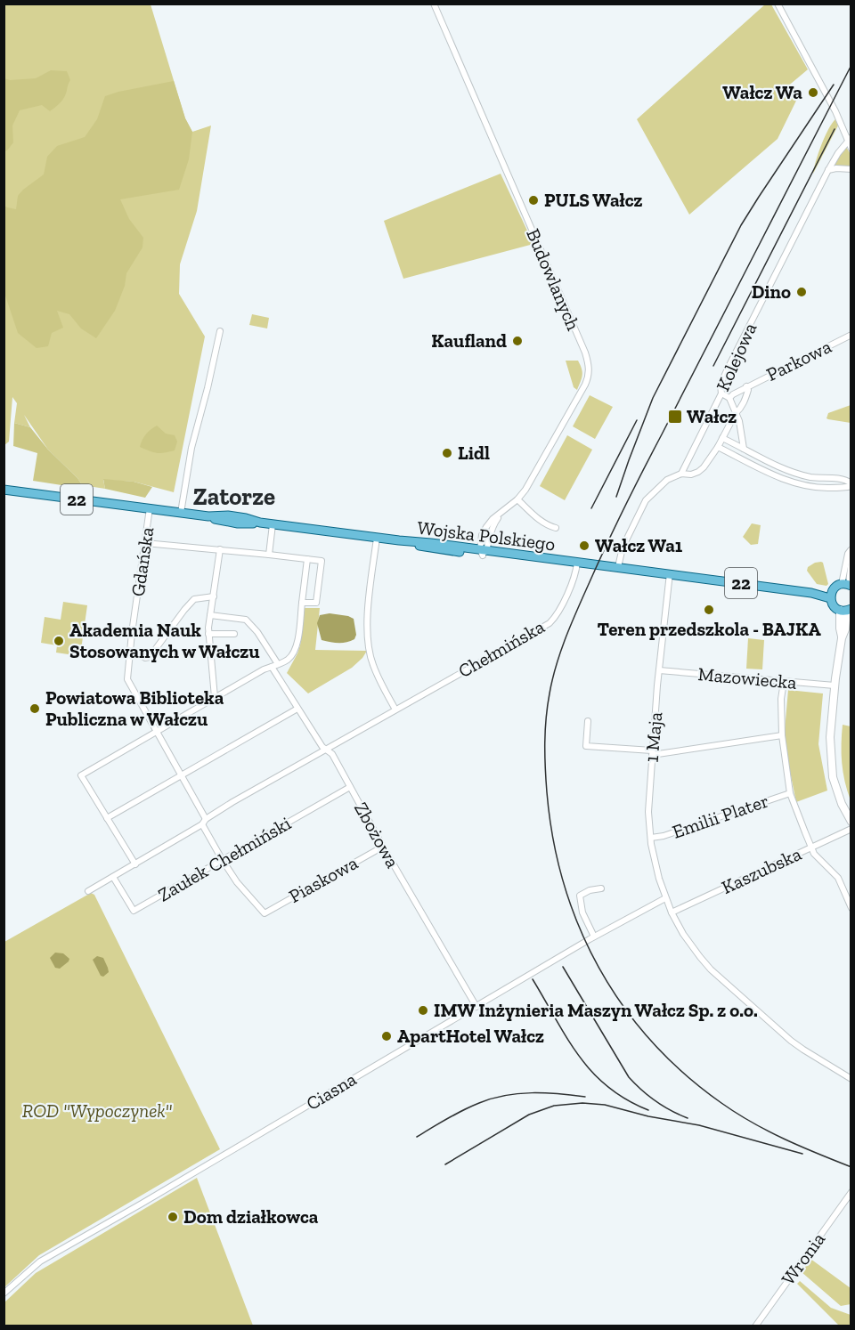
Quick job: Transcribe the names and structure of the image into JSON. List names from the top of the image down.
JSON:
{
  "streets": {
    "main road": ["22", "Wojska Polskiego"],
    "street": [
      "Budowlanych",
      "Kolejowa",
      "Parkowa",
      "Gdańska",
      "Chełmińska",
      "Mazowiecka",
      "1 Maja",
      "Emilii Plater",
      "Zbożowa",
      "Zaułek Chełmiński",
      "Kaszubska",
      "Piaskowa",
      "Ciasna",
      "Wronia"
    ]
  },
  "crossings": [
    ["Budowlanych", "Wojska Polskiego"],
    ["Kolejowa", "Parkowa"],
    ["Wojska Polskiego", "Gdańska"],
    ["Wojska Polskiego", "Chełmińska"],
    ["Wojska Polskiego", "1 Maja"],
    ["Gdańska", "Zaułek Chełmiński"],
    ["Gdańska", "Piaskowa"],
    ["Chełmińska", "Zbożowa"],
    ["Mazowiecka", "1 Maja"],
    ["1 Maja", "Emilii Plater"],
    ["1 Maja", "Kaszubska"],
    ["1 Maja", "Ciasna"],
    ["Zbożowa", "Zaułek Chełmiński"],
    ["Zbożowa", "Piaskowa"],
    ["Zbożowa", "Ciasna"]
  ],
  "districts": ["Zatorze"],
  "parks": ["ROD \"Wypoczynek\""],
  "places": {
    "other": [
      "Wałcz Wa",
      "PULS Wałcz",
      "Dino",
      "Kaufland",
      "Lidl",
      "Wałcz Wa1",
      "Teren przedszkola - BAJKA",
      "Akademia Nauk Stosowanych w Wałczu",
      "Powiatowa Biblioteka Publiczna w Wałczu",
      "IMW Inżynieria Maszyn Wałcz Sp. z o.o.",
      "ApartHotel Wałcz",
      "Dom działkowca"
    ],
    "transit": ["Wałcz"]
  }
}
